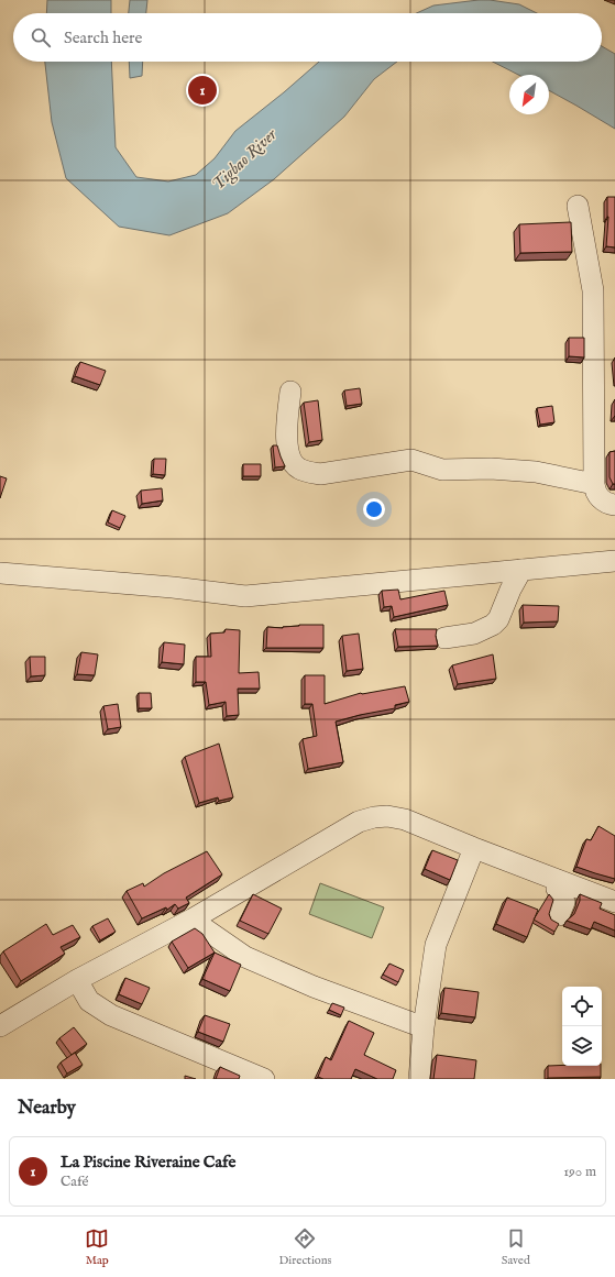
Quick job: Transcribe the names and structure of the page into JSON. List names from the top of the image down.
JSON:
{
  "water": ["Tigbao River"],
  "north": "bottom left",
  "page": {
    "search": "Search here",
    "pins": "1",
    "heading": "Nearby",
    "list": [
      {
        "mark": "1",
        "name": "La Piscine Riveraine Cafe",
        "note": "Café",
        "value": "190 m"
      }
    ],
    "nav": ["Map", "Directions", "Saved"]
  }
}
